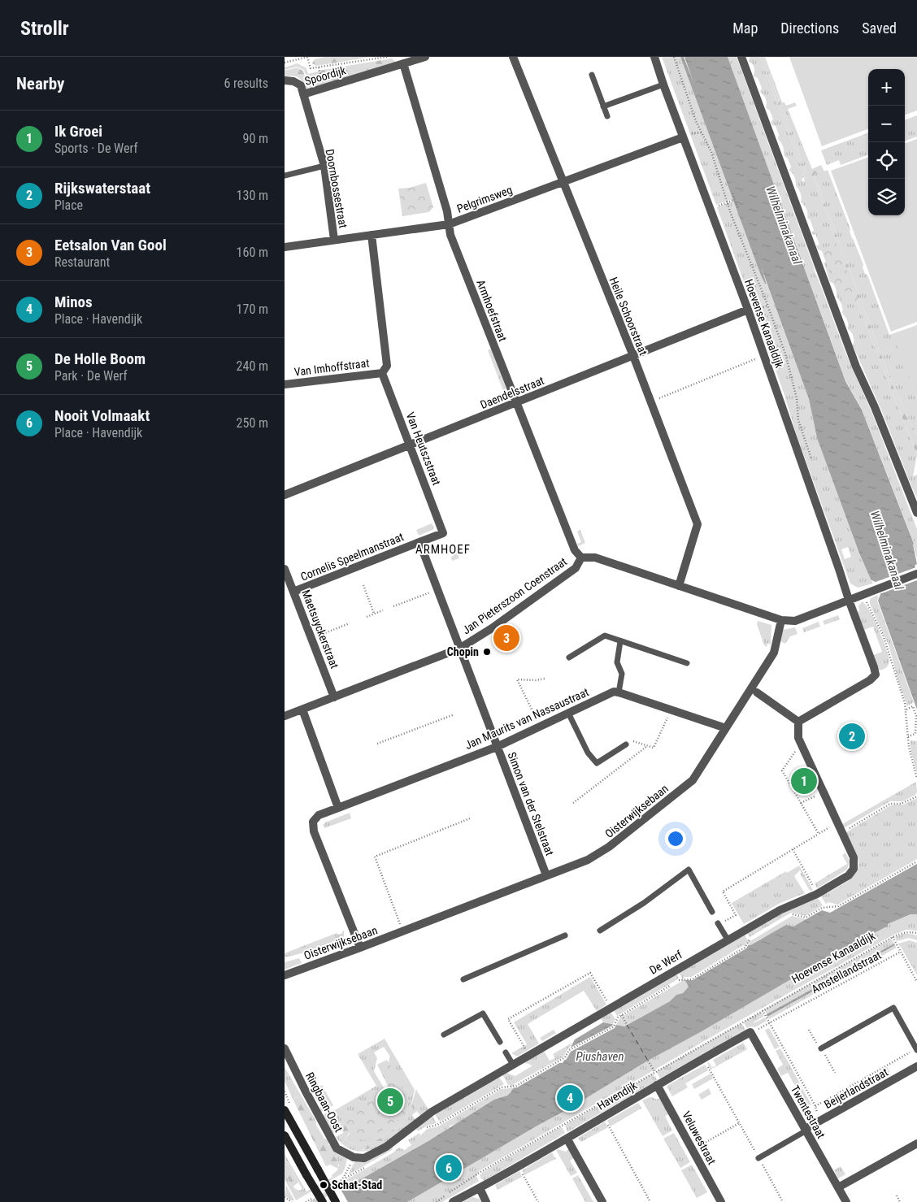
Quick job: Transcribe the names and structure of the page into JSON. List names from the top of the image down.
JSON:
{
  "streets": {
    "street": [
      "Spoordijk",
      "Doornbossestraat",
      "Pelgrimsweg",
      "Armhoefstraat",
      "Heile Schoorstraat",
      "Hoevense Kanaaldijk",
      "Van Imhoffstraat",
      "Daendelsstraat",
      "Van Heutszstraat",
      "Cornelis Speelmanstraat",
      "Jan Pieterszoon Coenstraat",
      "Maetsuyckerstraat",
      "Jan Maurits van Nassaustraat",
      "Simon van der Stelstraat",
      "Oisterwijksebaan",
      "De Werf",
      "Beijerlandstraat",
      "Havendijk",
      "Ringbaan-Oost",
      "Twentestraat",
      "Veluwestraat"
    ],
    "path": ["Amstellandstraat"]
  },
  "crossings": [
    ["Spoordijk", "Doornbossestraat"],
    ["Spoordijk", "Armhoefstraat"],
    ["Doornbossestraat", "Pelgrimsweg"],
    ["Pelgrimsweg", "Armhoefstraat"],
    ["Pelgrimsweg", "Heile Schoorstraat"],
    ["Pelgrimsweg", "Hoevense Kanaaldijk"],
    ["Armhoefstraat", "Daendelsstraat"],
    ["Armhoefstraat", "Jan Pieterszoon Coenstraat"],
    ["Heile Schoorstraat", "Daendelsstraat"],
    ["Heile Schoorstraat", "Jan Pieterszoon Coenstraat"],
    ["Hoevense Kanaaldijk", "Daendelsstraat"],
    ["Hoevense Kanaaldijk", "De Werf"],
    ["Van Imhoffstraat", "Van Heutszstraat"],
    ["Daendelsstraat", "Van Heutszstraat"],
    ["Van Heutszstraat", "Cornelis Speelmanstraat"],
    ["Cornelis Speelmanstraat", "Maetsuyckerstraat"],
    ["Jan Pieterszoon Coenstraat", "Maetsuyckerstraat"],
    ["Jan Pieterszoon Coenstraat", "Simon van der Stelstraat"],
    ["Jan Pieterszoon Coenstraat", "Oisterwijksebaan"],
    ["Jan Maurits van Nassaustraat", "Simon van der Stelstraat"],
    ["Jan Maurits van Nassaustraat", "Oisterwijksebaan"],
    ["Simon van der Stelstraat", "Oisterwijksebaan"],
    ["De Werf", "Ringbaan-Oost"],
    ["Amstellandstraat", "Havendijk"],
    ["Amstellandstraat", "Twentestraat"],
    ["Beijerlandstraat", "Twentestraat"],
    ["Havendijk", "Twentestraat"],
    ["Havendijk", "Veluwestraat"]
  ],
  "districts": ["ARMHOEF"],
  "water": ["Wilhelminakanaal", "Piushaven"],
  "places": ["Chopin", "Schat-Stad"],
  "page": {
    "header": "Strollr",
    "nav": ["Map", "Directions", "Saved"],
    "heading": ["Nearby", "6 results"],
    "map_buttons": ["+", "−"],
    "list": [
      {
        "mark": "1",
        "name": "Ik Groei",
        "note": "Sports · De Werf",
        "value": "90 m"
      },
      {
        "mark": "2",
        "name": "Rijkswaterstaat",
        "note": "Place",
        "value": "130 m"
      },
      {
        "mark": "3",
        "name": "Eetsalon Van Gool",
        "note": "Restaurant",
        "value": "160 m"
      },
      {
        "mark": "4",
        "name": "Minos",
        "note": "Place · Havendijk",
        "value": "170 m"
      },
      {
        "mark": "5",
        "name": "De Holle Boom",
        "note": "Park · De Werf",
        "value": "240 m"
      },
      {
        "mark": "6",
        "name": "Nooit Volmaakt",
        "note": "Place · Havendijk",
        "value": "250 m"
      }
    ],
    "pins": [
      "3",
      "2",
      "1",
      "4",
      "5",
      "6"
    ]
  }
}
